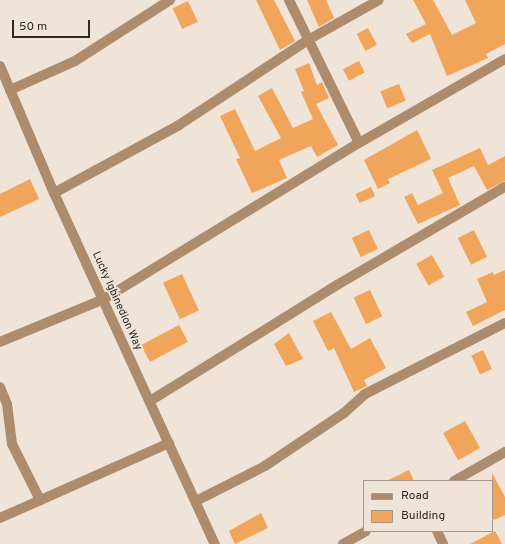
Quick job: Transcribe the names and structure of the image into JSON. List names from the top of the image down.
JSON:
{
  "streets": {
    "street": ["Lucky Igbinedion Way"]
  },
  "legend": ["Road", "Building"],
  "scale_bar": "50 m"
}
